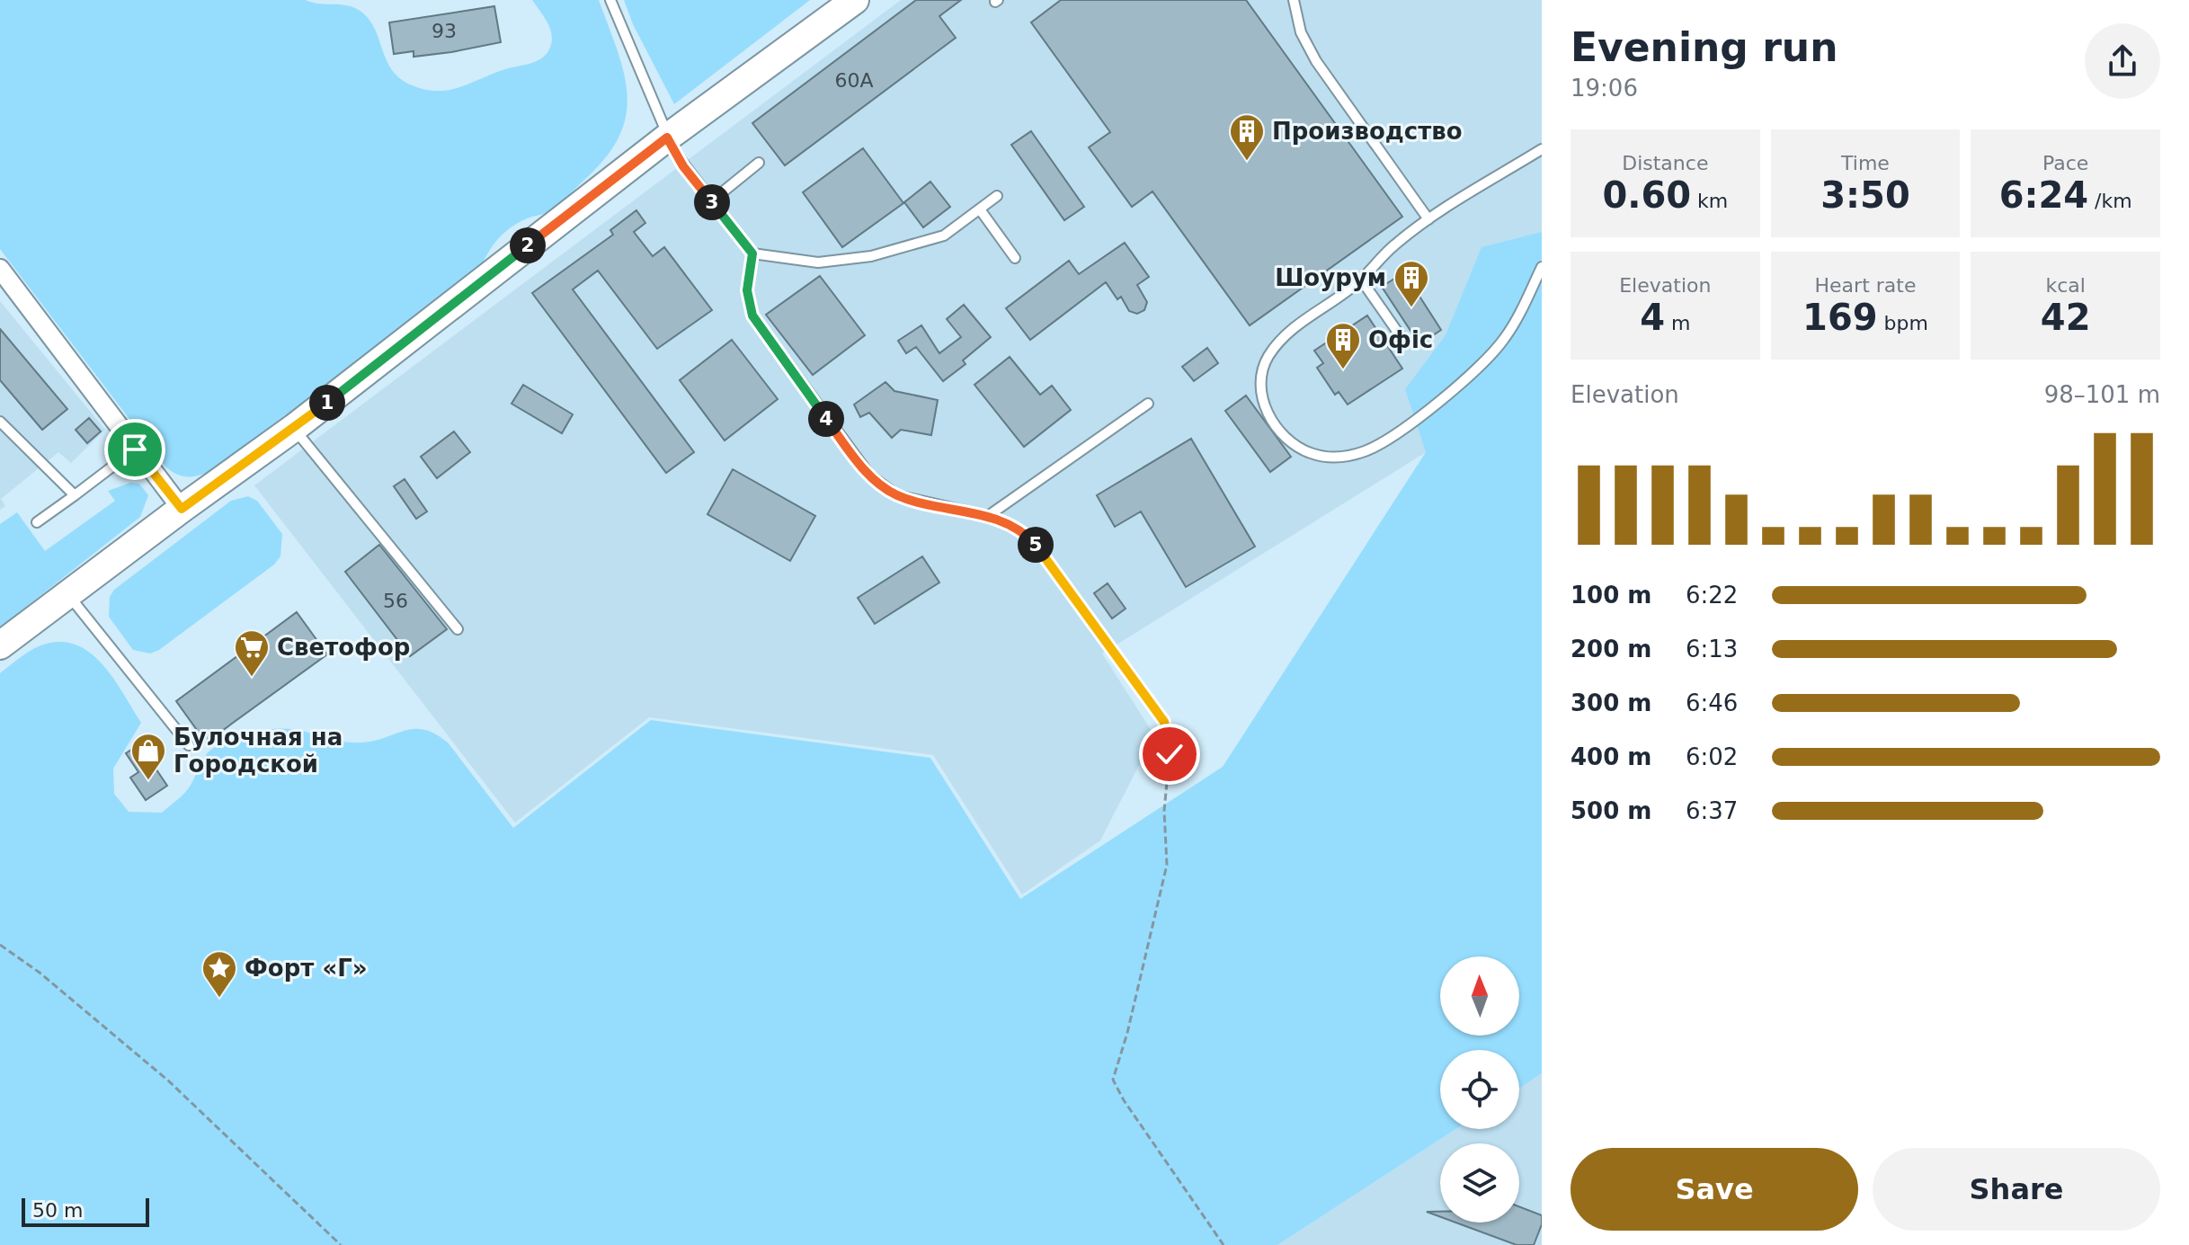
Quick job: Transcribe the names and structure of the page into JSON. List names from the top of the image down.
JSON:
{
  "places": {
    "building": ["Производство", "Шоурум", "Офіс"],
    "supermarket": ["Светофор"],
    "shop": ["Булочная на Городской"],
    "place": ["Форт «Г»"]
  },
  "house_numbers": ["93", "60А", "56"],
  "scale_bar": "50 m",
  "north": "top",
  "page": {
    "heading": ["Evening run", "19:06"],
    "stats": [
      ["Distance", "0.60 km"],
      ["Time", "3:50"],
      ["Pace", "6:24 /km"],
      ["Elevation", "4 m"],
      ["Heart rate", "169 bpm"],
      ["kcal", "42"]
    ],
    "pins": [
      "3",
      "2",
      "1",
      "4",
      "5"
    ],
    "chart": ["Elevation", "98–101 m"],
    "list": [
      {
        "name": "100 m",
        "note": "6:22"
      },
      {
        "name": "200 m",
        "note": "6:13"
      },
      {
        "name": "300 m",
        "note": "6:46"
      },
      {
        "name": "400 m",
        "note": "6:02"
      },
      {
        "name": "500 m",
        "note": "6:37"
      }
    ],
    "buttons": ["Save", "Share"],
    "scale": "50 m"
  }
}
